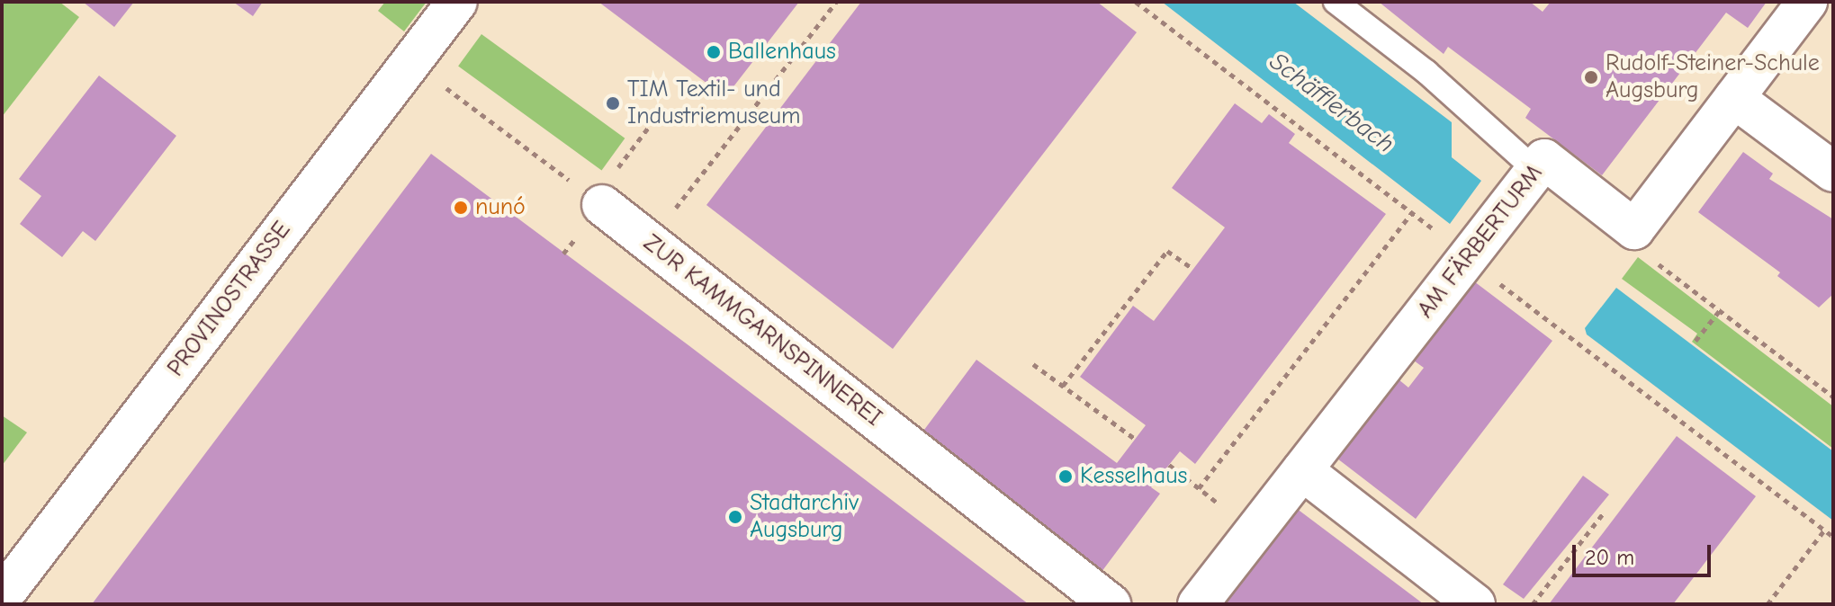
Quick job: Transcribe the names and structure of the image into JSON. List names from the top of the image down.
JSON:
{
  "streets": {
    "street": ["AM FÄRBERTURM", "PROVINOSTRASSE", "ZUR KAMMGARNSPINNEREI"]
  },
  "water": ["Schäfflerbach"],
  "places": [
    "Ballenhaus",
    "Rudolf-Steiner-Schule Augsburg",
    "TIM Textil- und Industriemuseum",
    "nunó",
    "Kesselhaus",
    "Stadtarchiv Augsburg"
  ],
  "scale_bar": "20 m"
}
